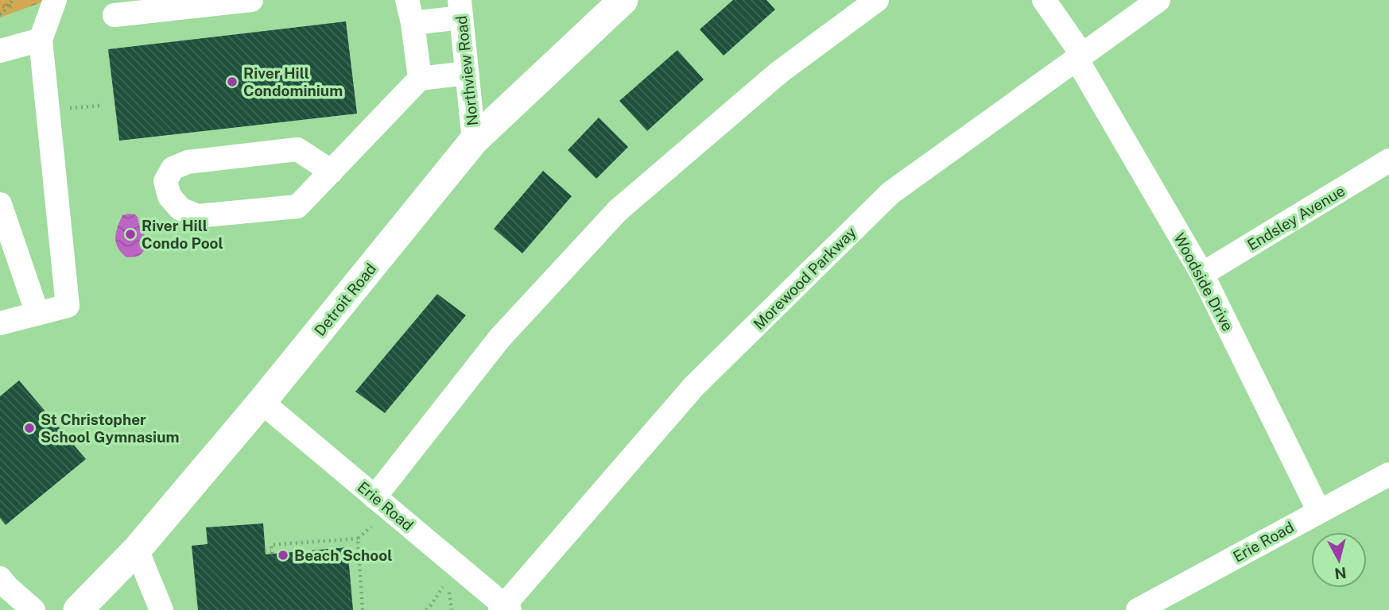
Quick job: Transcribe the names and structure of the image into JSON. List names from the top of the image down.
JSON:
{
  "streets": {
    "main road": ["Detroit Road"],
    "street": [
      "Northview Road",
      "Endsley Avenue",
      "Morewood Parkway",
      "Woodside Drive",
      "Erie Road"
    ]
  },
  "crossings": [
    ["Northview Road", "Detroit Road"],
    ["Endsley Avenue", "Woodside Drive"],
    ["Morewood Parkway", "Woodside Drive"],
    ["Morewood Parkway", "Erie Road"],
    ["Woodside Drive", "Erie Road"],
    ["Detroit Road", "Erie Road"]
  ],
  "places": [
    "River Hill Condominium",
    "River Hill Condo Pool",
    "St Christopher School Gymnasium",
    "Beach School"
  ],
  "north": "bottom"
}
